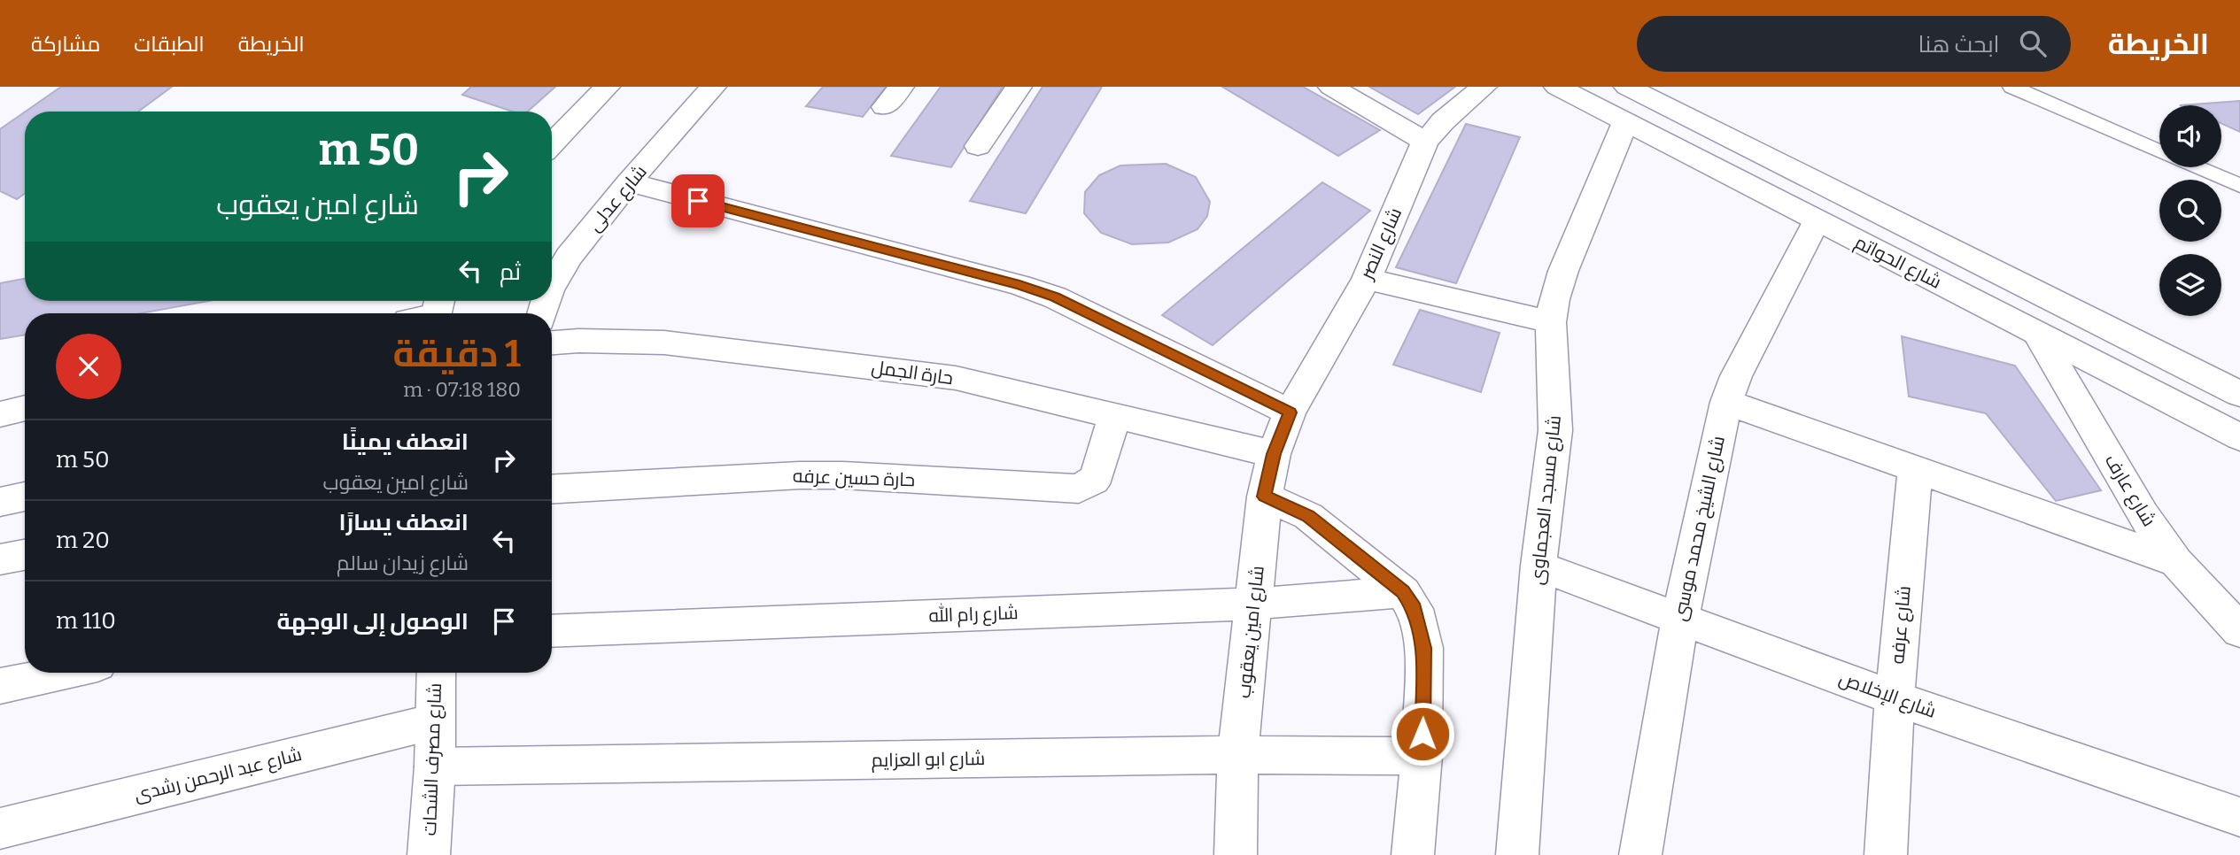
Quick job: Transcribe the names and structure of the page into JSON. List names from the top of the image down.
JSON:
{
  "streets": {
    "street": [
      "شارع عدلى",
      "شارع النصر",
      "شارع الحواتم",
      "حارة الجمل",
      "حارة حسين عرفه",
      "شارع عارف",
      "شارع مسجد العجماوى",
      "شارع الشيخ محمد موسى",
      "شارع رام الله",
      "شارع عرفه",
      "شارع امين يعقوب",
      "شارع الإخلاص",
      "شارع مصرف الشحات",
      "شارع ابو العزايم",
      "شارع عبد الرحمن رشدى"
    ]
  },
  "crossings": [
    ["شارع النصر", "شارع امين يعقوب"],
    ["شارع الحواتم", "شارع عارف"],
    ["شارع الحواتم", "شارع مسجد العجماوى"],
    ["شارع الحواتم", "شارع الشيخ محمد موسى"],
    ["حارة الجمل", "حارة حسين عرفه"],
    ["حارة الجمل", "شارع امين يعقوب"],
    ["شارع مسجد العجماوى", "شارع الإخلاص"],
    ["شارع الشيخ محمد موسى", "شارع الإخلاص"],
    ["شارع رام الله", "شارع امين يعقوب"],
    ["شارع عرفه", "شارع الإخلاص"],
    ["شارع امين يعقوب", "شارع ابو العزايم"],
    ["شارع مصرف الشحات", "شارع ابو العزايم"],
    ["شارع مصرف الشحات", "شارع عبد الرحمن رشدى"]
  ],
  "page": {
    "header": "الخريطة",
    "search": "ابحث هنا",
    "nav": ["الخريطة", "الطبقات", "مشاركة"],
    "turn": ["50 m", "شارع امين يعقوب"],
    "then": "ثم",
    "heading": ["1 دقيقة", "180 m · 07:18"],
    "list": [
      {
        "name": "انعطف يمينًا",
        "note": "شارع امين يعقوب",
        "value": "50 m"
      },
      {
        "name": "انعطف يسارًا",
        "note": "شارع زيدان سالم",
        "value": "20 m"
      },
      {
        "name": "الوصول إلى الوجهة",
        "value": "110 m"
      }
    ]
  }
}
